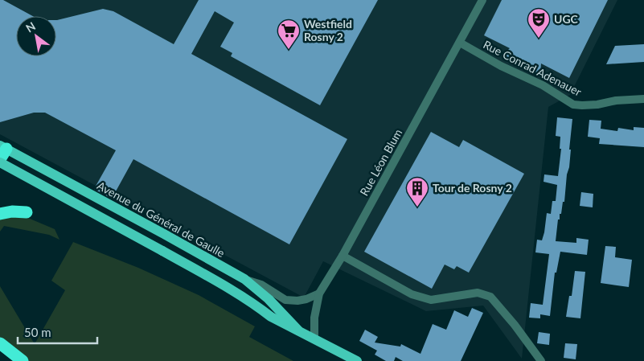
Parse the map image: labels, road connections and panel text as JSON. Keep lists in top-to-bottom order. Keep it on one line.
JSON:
{"streets":{"main road":["Avenue du Général de Gaulle"],"street":["Rue Conrad Adenauer","Rue Léon Blum"]},"crossings":[["Rue Conrad Adenauer","Rue Léon Blum"],["Rue Léon Blum","Avenue du Général de Gaulle"]],"places":{"theatre":["UGC"],"supermarket":["Westfield Rosny 2"],"building":["Tour de Rosny 2"]},"scale_bar":"50 m","north":"top left"}
